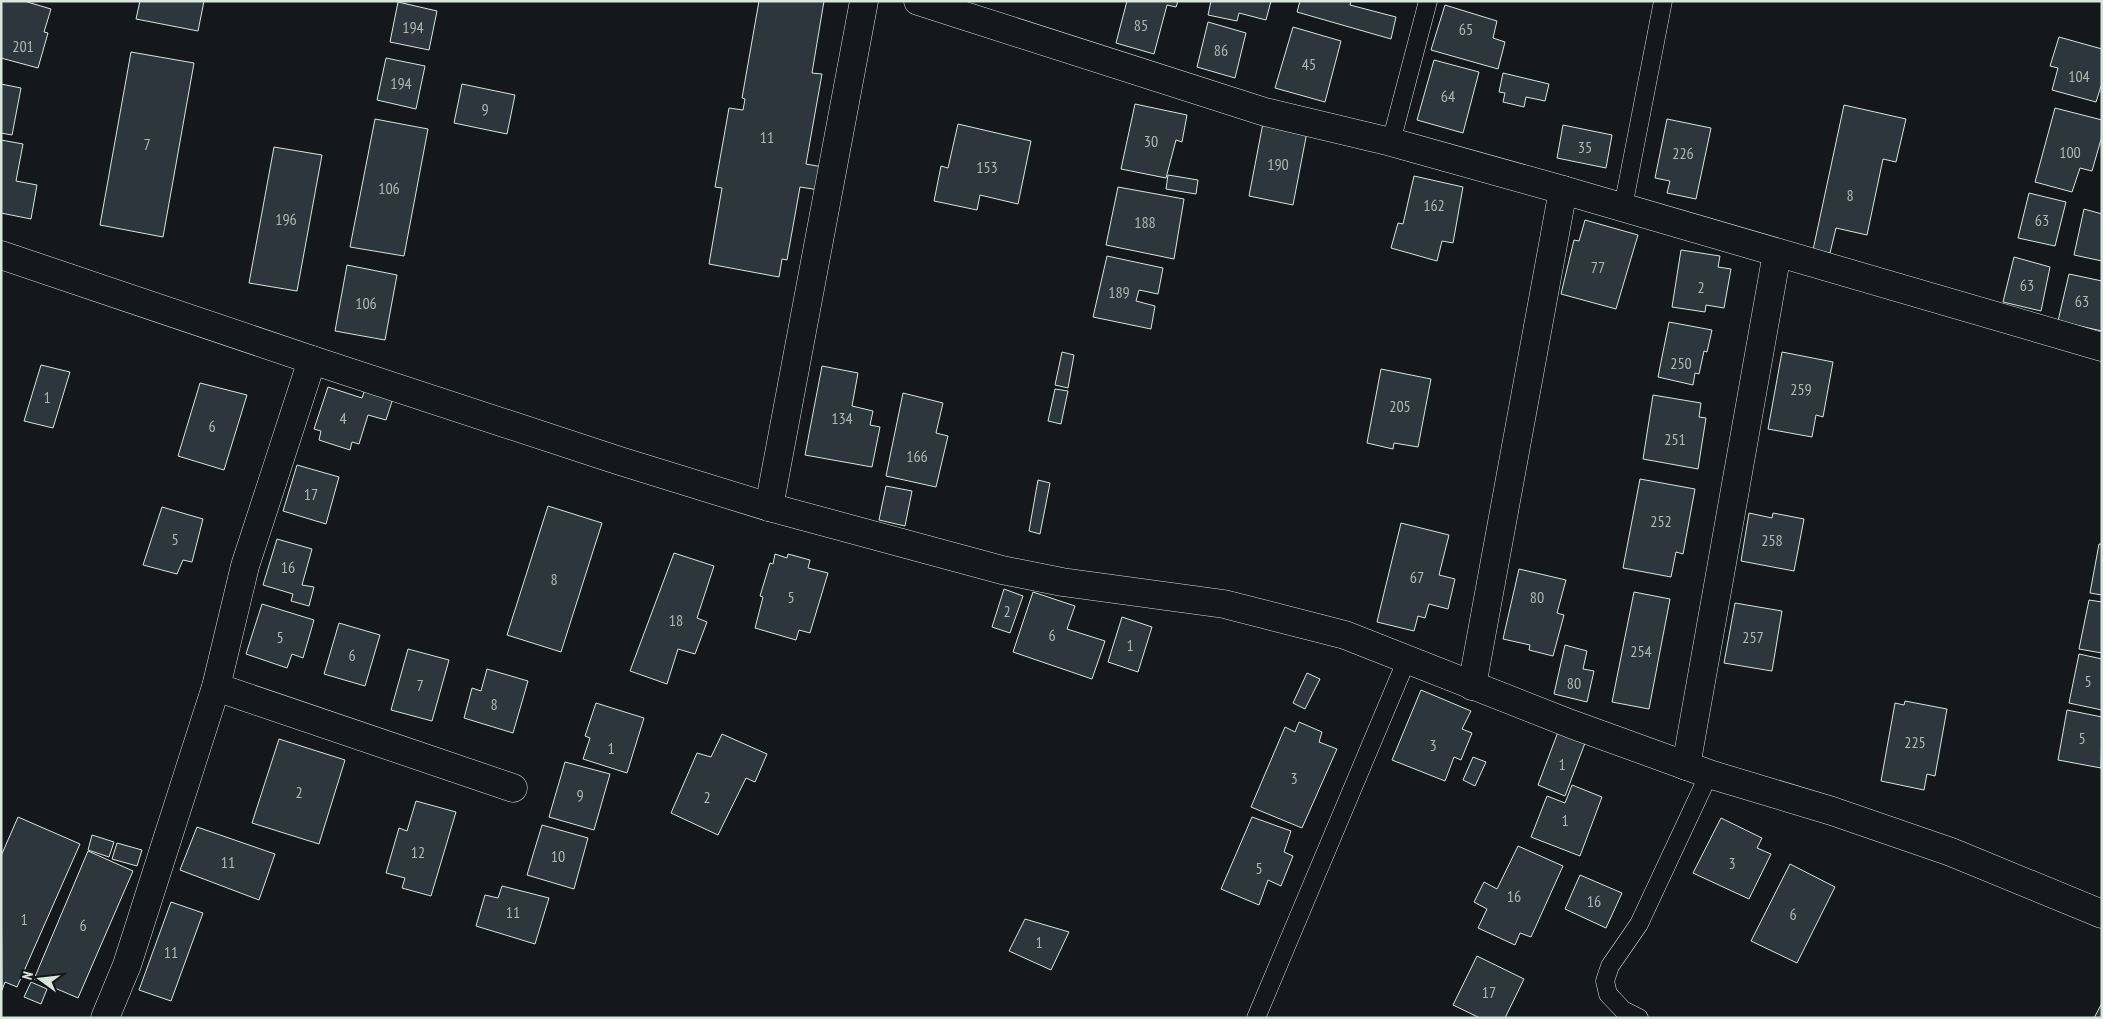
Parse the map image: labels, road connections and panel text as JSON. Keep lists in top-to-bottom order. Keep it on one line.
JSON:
{"house_numbers":["85","194","65","201","86","45","104","194","64","9","11","30","7","35","100","226","190","153","106","8","162","196","63","188","77","63","2","189","63","106","250","259","1","205","4","134","6","251","166","17","252","5","258","16","67","8","5","80","2","18","6","5","257","1","254","6","5","80","7","8","5","225","3","1","1","3","2","9","2","1","12","10","11","3","5","16","16","11","6","1","6","1","11","17"],"north":"left"}
